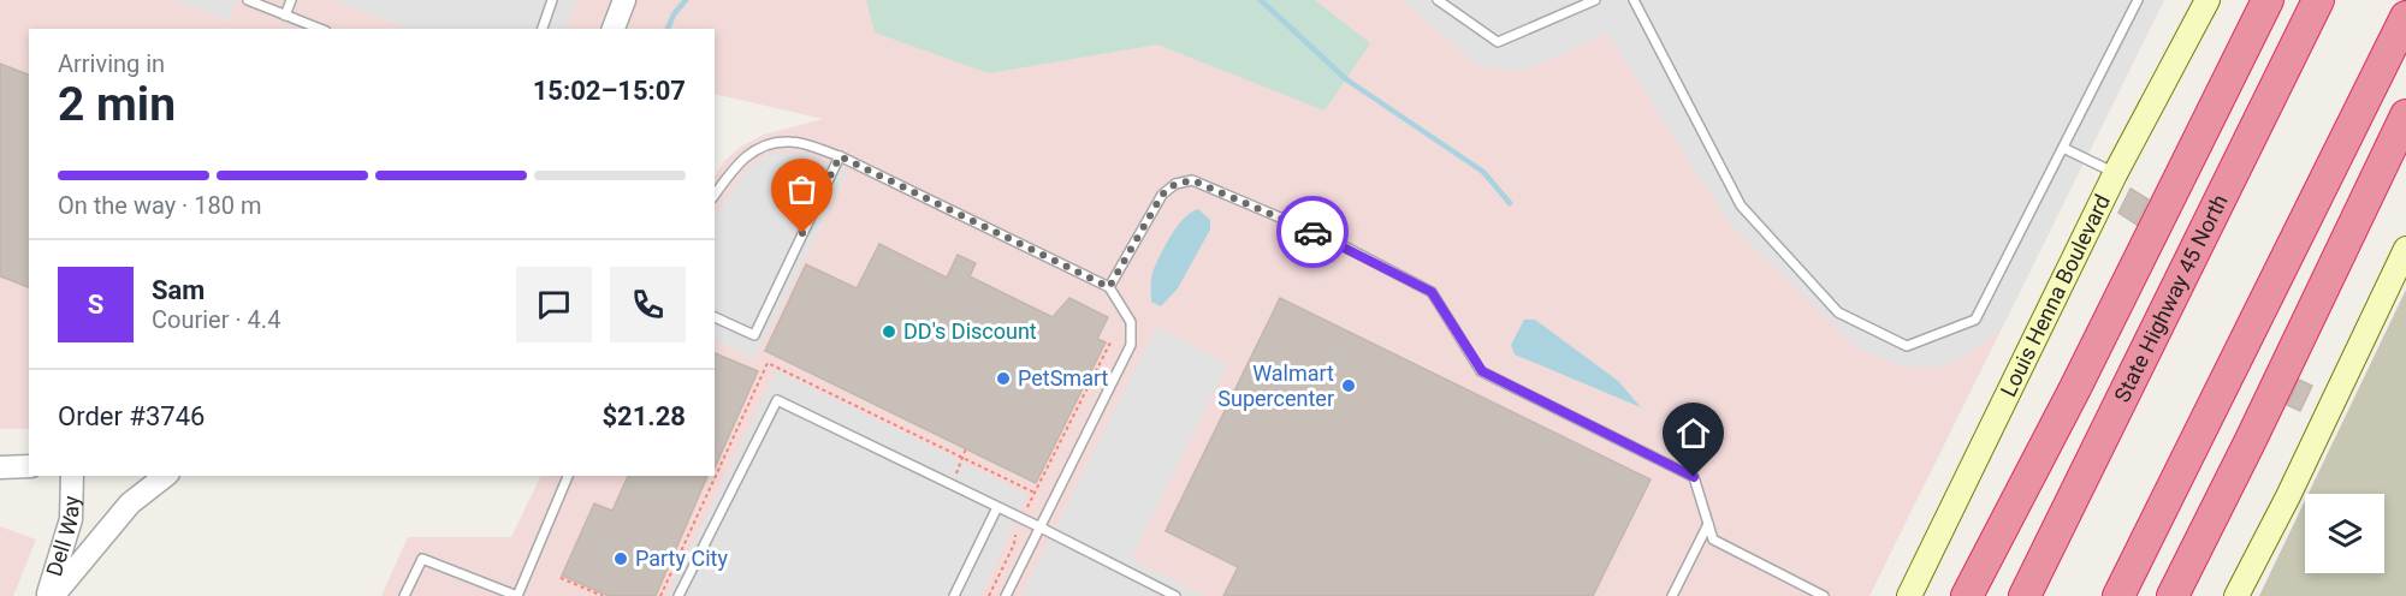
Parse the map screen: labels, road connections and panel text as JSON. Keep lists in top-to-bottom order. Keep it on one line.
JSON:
{"streets":{"highway":["State Highway 45 North"],"main road":["Louis Henna Boulevard"],"street":["Dell Way"]},"places":["DD's Discount","PetSmart","Walmart Supercenter","Party City"],"page":{"heading":["2 min","Arriving in","15:02–15:07"],"panel":["Sam","Courier · 4.4","Order #3746","$21.28"],"bar":"On the way · 180 m","round":"S"}}
